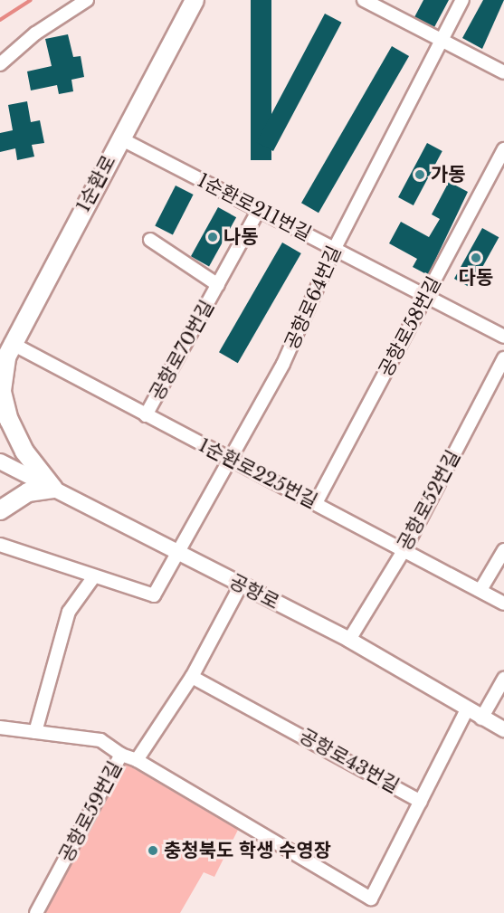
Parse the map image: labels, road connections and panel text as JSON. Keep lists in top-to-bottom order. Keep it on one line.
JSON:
{"streets":{"main road":["1순환로"],"street":["1순환로211번길","공항로64번길","공항로58번길","공항로70번길","1순환로225번길","공항로52번길","공항로","공항로43번길","공항로59번길"]},"crossings":[["1순환로","1순환로211번길"],["1순환로","1순환로225번길"],["1순환로211번길","공항로64번길"],["1순환로211번길","공항로58번길"],["1순환로211번길","공항로70번길"],["공항로64번길","1순환로225번길"],["공항로64번길","공항로"],["공항로58번길","1순환로225번길"],["공항로70번길","1순환로225번길"],["1순환로225번길","공항로52번길"],["공항로52번길","공항로"],["공항로","공항로43번길"],["공항로","공항로59번길"],["공항로43번길","공항로59번길"]],"places":["가동","나동","다동","충청북도 학생 수영장"]}
